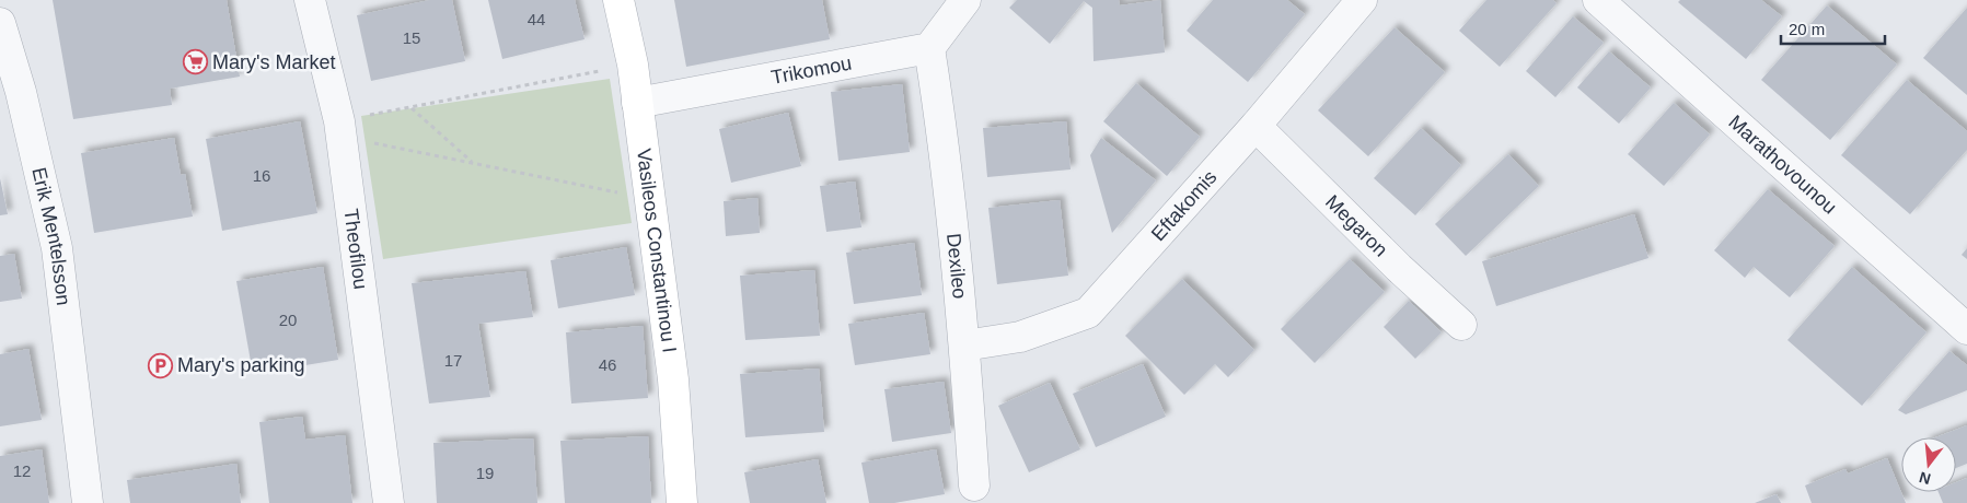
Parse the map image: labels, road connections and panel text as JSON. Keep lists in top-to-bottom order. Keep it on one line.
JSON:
{"streets":{"main road":["Vasileos Constantinou I"],"street":["Trikomou","Marathovounou","Eftakomis","Megaron","Erik Mentelsson","Theofilou","Dexileo"]},"crossings":[["Trikomou","Vasileos Constantinou I"],["Trikomou","Dexileo"],["Eftakomis","Megaron"],["Eftakomis","Dexileo"]],"places":{"supermarket":["Mary's Market"],"parking":["Mary's parking"]},"house_numbers":["44","15","16","20","17","46","12","19"],"scale_bar":"20 m","north":"bottom"}
